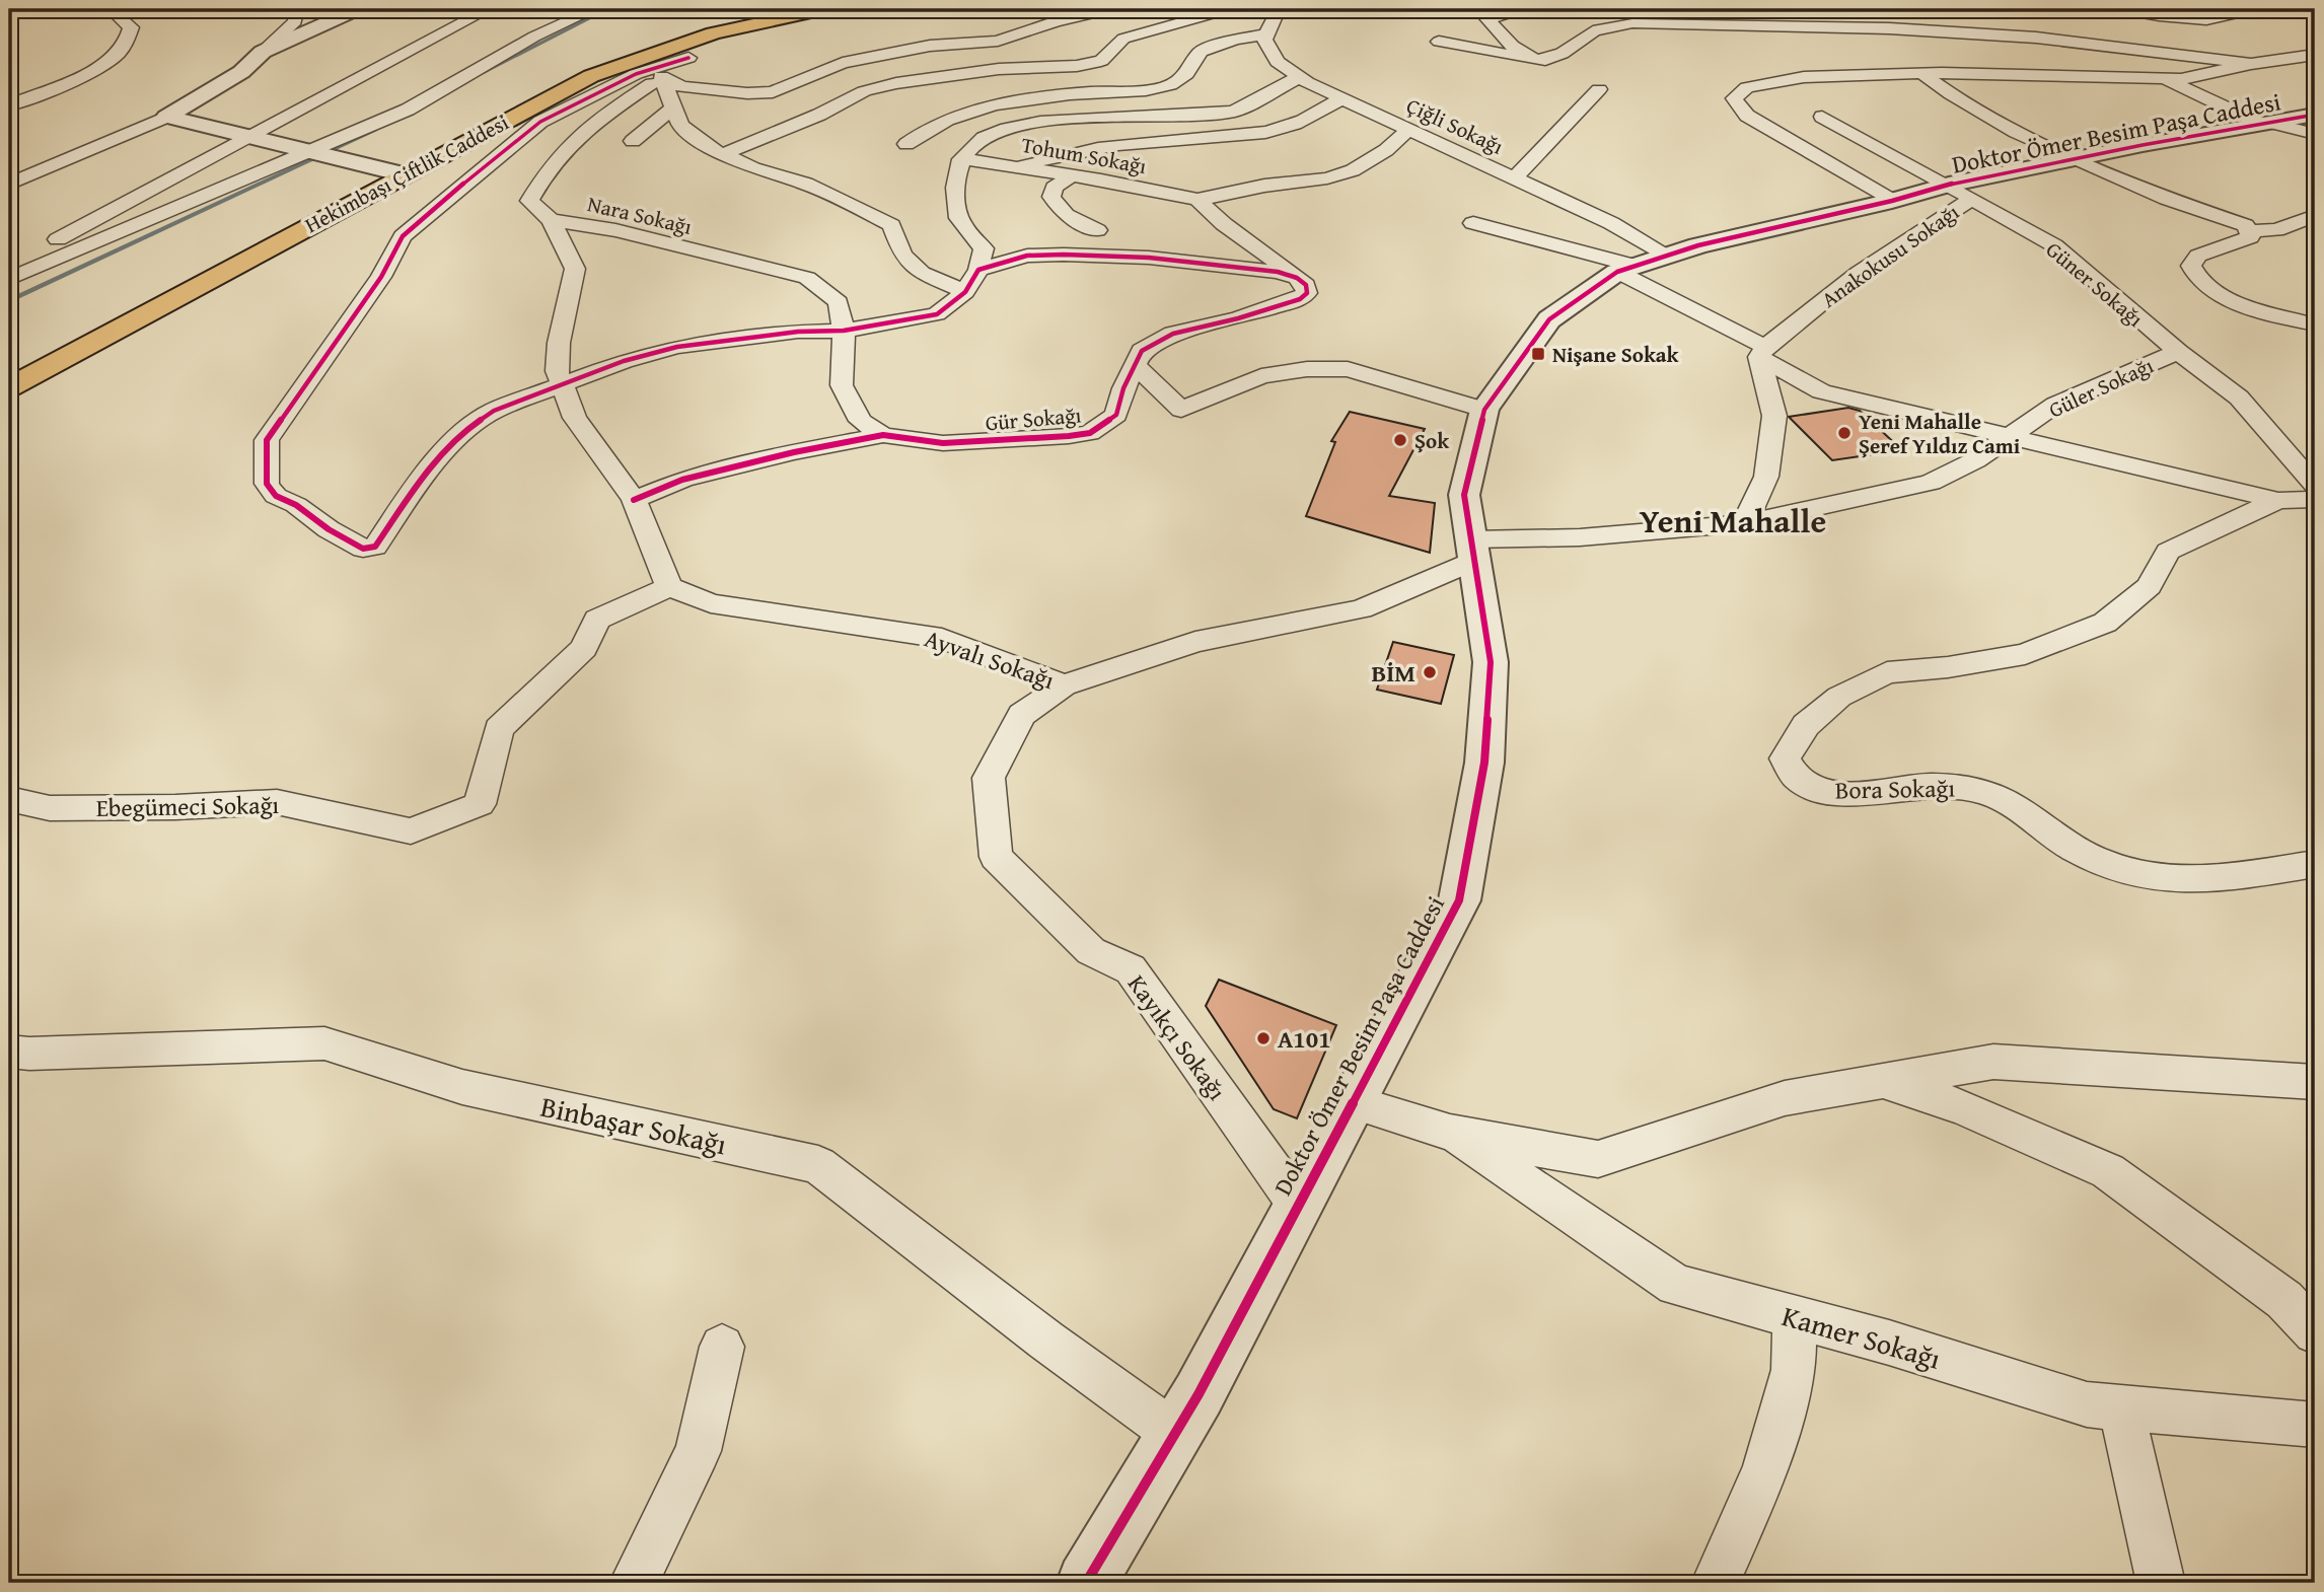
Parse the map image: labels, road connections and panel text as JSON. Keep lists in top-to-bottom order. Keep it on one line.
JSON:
{"streets":{"main road":["Hekimbaşı Çiftlik Caddesi"],"street":["Çiğli Sokağı","Doktor Ömer Besim Paşa Caddesi","Tohum Sokağı","Nara Sokağı","Anakokusu Sokağı","Güner Sokağı","Güler Sokağı","Gür Sokağı","Ayvalı Sokağı","Bora Sokağı","Ebegümeci Sokağı","Kayıkçı Sokağı","Binbaşar Sokağı","Kamer Sokağı"]},"crossings":[["Çiğli Sokağı","Doktor Ömer Besim Paşa Caddesi"],["Doktor Ömer Besim Paşa Caddesi","Anakokusu Sokağı"],["Doktor Ömer Besim Paşa Caddesi","Güner Sokağı"],["Doktor Ömer Besim Paşa Caddesi","Güler Sokağı"],["Doktor Ömer Besim Paşa Caddesi","Ayvalı Sokağı"],["Doktor Ömer Besim Paşa Caddesi","Kayıkçı Sokağı"],["Doktor Ömer Besim Paşa Caddesi","Binbaşar Sokağı"],["Hekimbaşı Çiftlik Caddesi","Nara Sokağı"],["Nara Sokağı","Gür Sokağı"],["Anakokusu Sokağı","Güner Sokağı"],["Güner Sokağı","Güler Sokağı"],["Güler Sokağı","Ayvalı Sokağı"],["Ayvalı Sokağı","Ebegümeci Sokağı"],["Ayvalı Sokağı","Kayıkçı Sokağı"]],"districts":["Yeni Mahalle"],"places":{"transit":["Nişane Sokak"],"other":["Yeni Mahalle Şeref Yıldız Cami","Şok","BİM","A101"]}}
